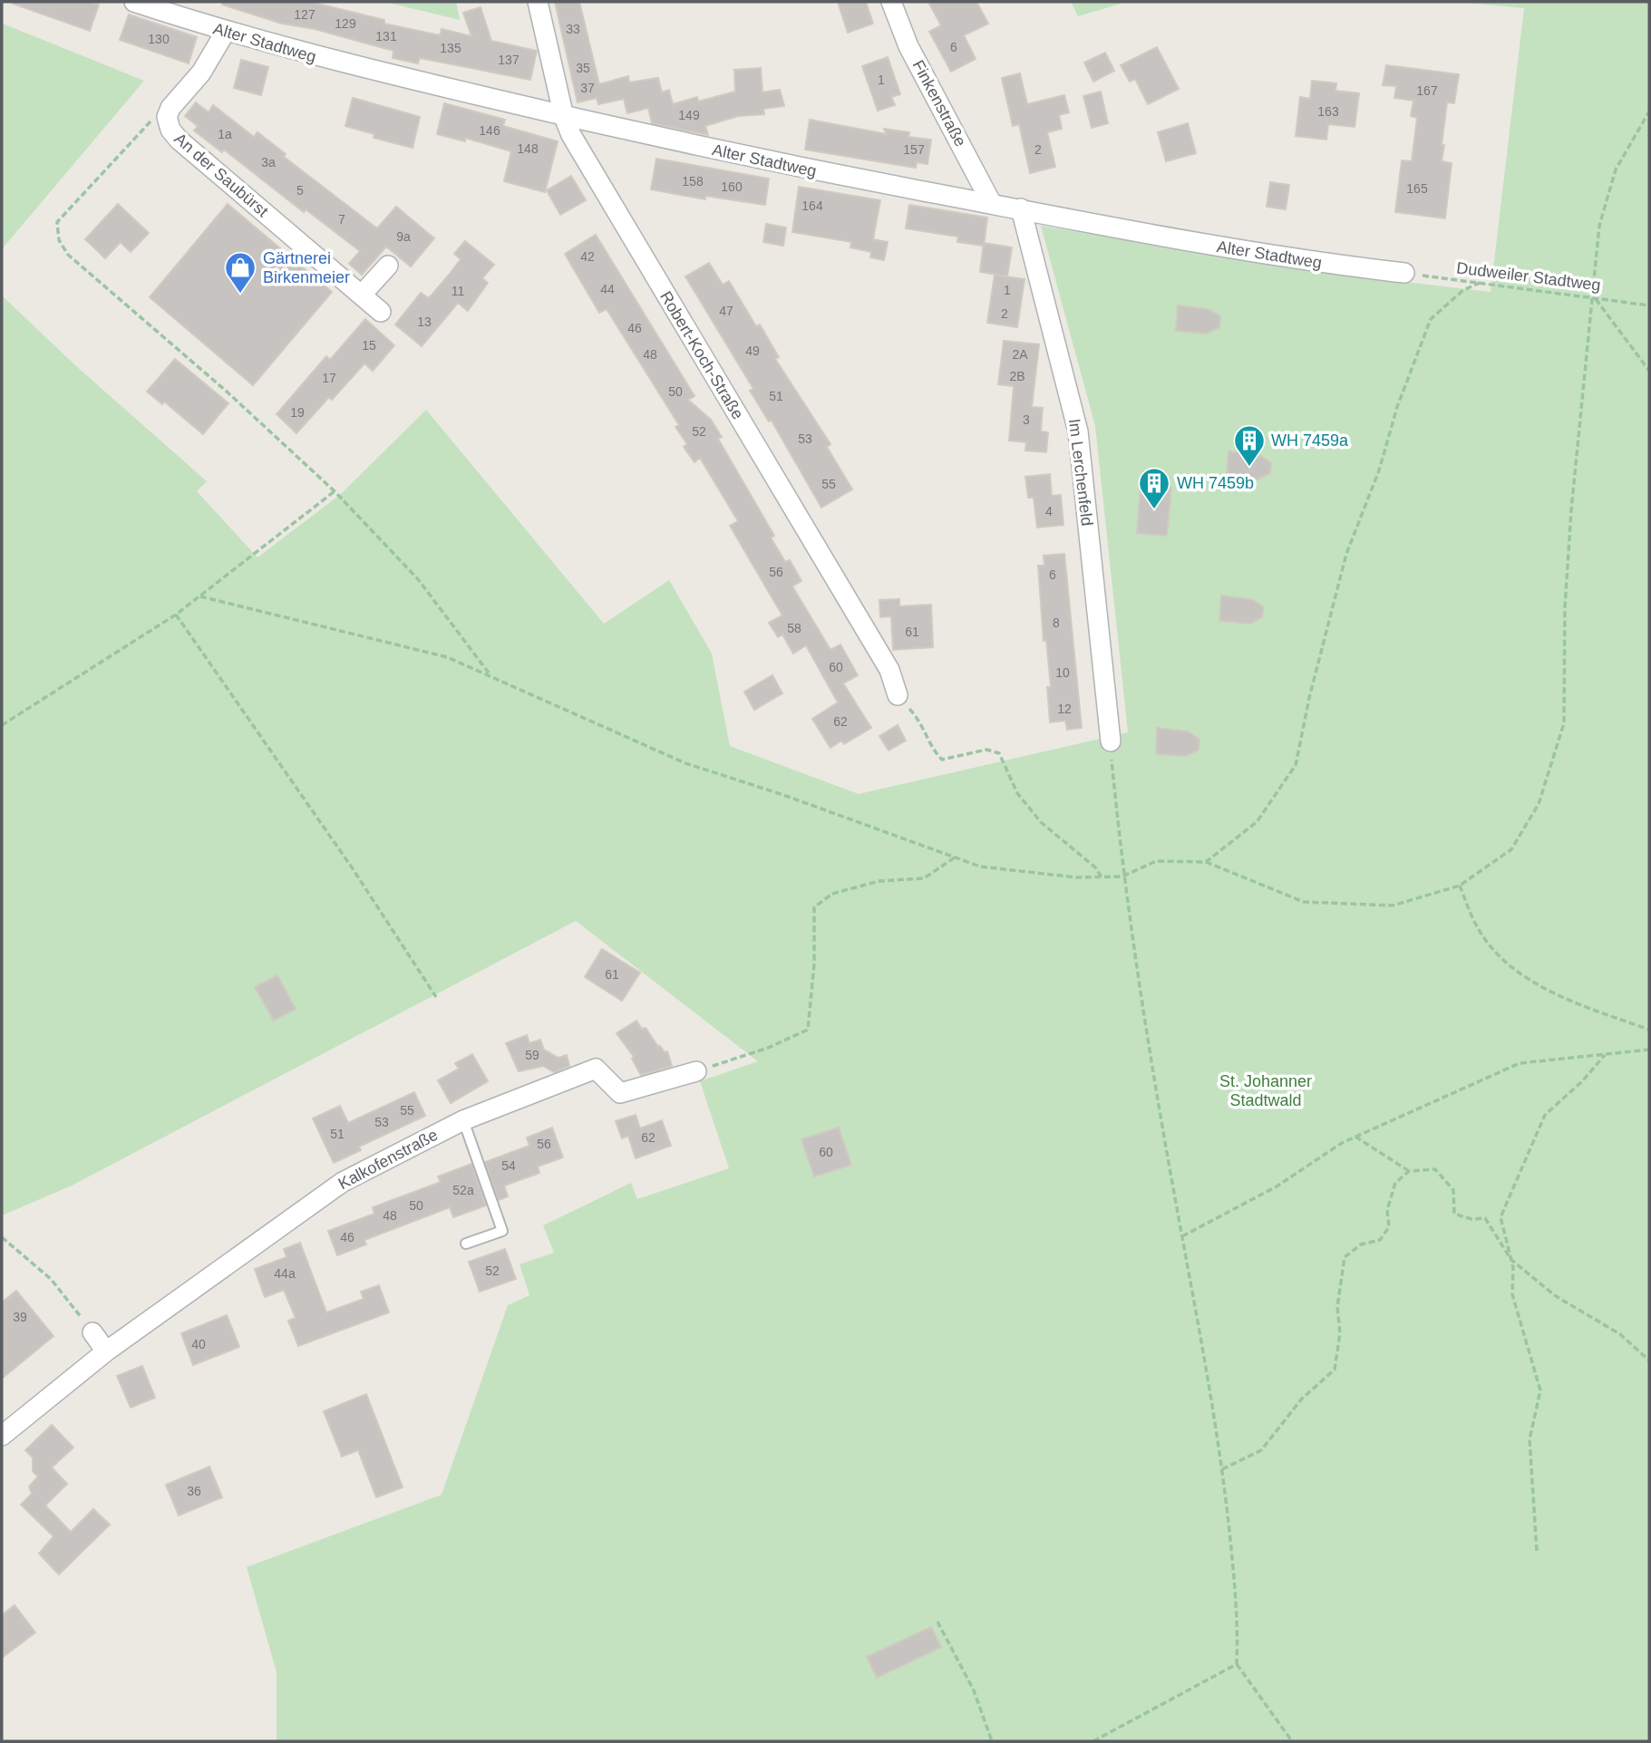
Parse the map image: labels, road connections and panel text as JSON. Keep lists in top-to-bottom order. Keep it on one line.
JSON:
{"streets":{"street":["Alter Stadtweg","Finkenstraße","An der Saubürst","Robert-Koch-Straße","Im Lerchenfeld","Kalkofenstraße"],"path":["Dudweiler Stadtweg"]},"crossings":[["Alter Stadtweg","Finkenstraße"],["Alter Stadtweg","Dudweiler Stadtweg"],["Alter Stadtweg","Robert-Koch-Straße"],["Alter Stadtweg","Im Lerchenfeld"]],"parks":["St. Johanner Stadtwald"],"places":{"shop":["Gärtnerei Birkenmeier"],"building":["WH 7459a","WH 7459b"]},"house_numbers":["127","129","33","131","130","6","135","137","35","1","37","167","163","149","146","1a","148","157","2","3a","158","160","165","5","164","7","9a","42","44","1","11","47","2","13","46","15","49","48","2A","2B","17","50","51","19","3","52","53","55","4","56","6","8","58","61","60","10","12","62","61","59","55","53","51","62","56","60","54","52a","50","48","46","52","44a","39","40","36"]}
